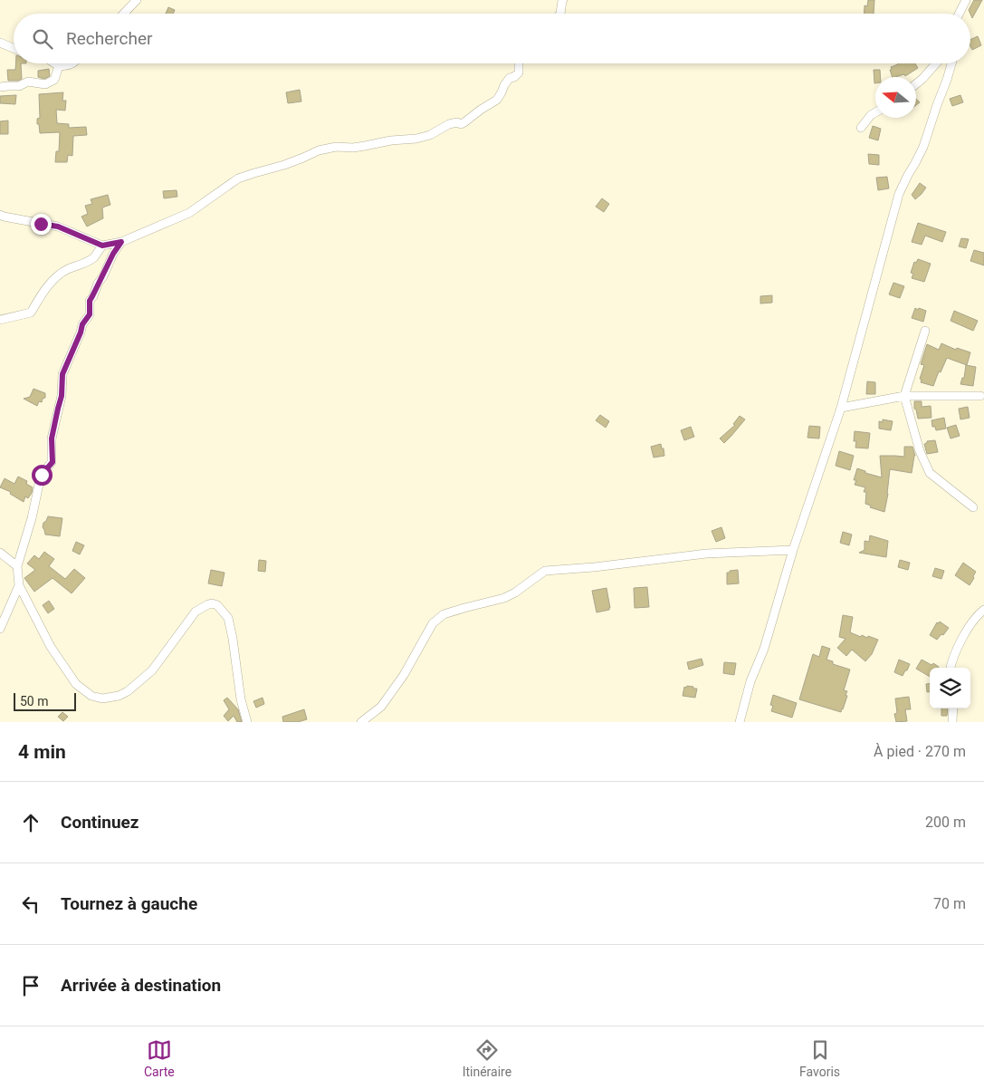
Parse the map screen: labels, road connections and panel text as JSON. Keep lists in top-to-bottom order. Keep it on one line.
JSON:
{"scale_bar":"50 m","north":"left","page":{"search":"Rechercher","scale":"50 m","heading":["4 min","À pied · 270 m"],"list":[["Continuez","200 m"],["Tournez à gauche","70 m"],"Arrivée à destination"],"nav":["Carte","Itinéraire","Favoris"]}}
